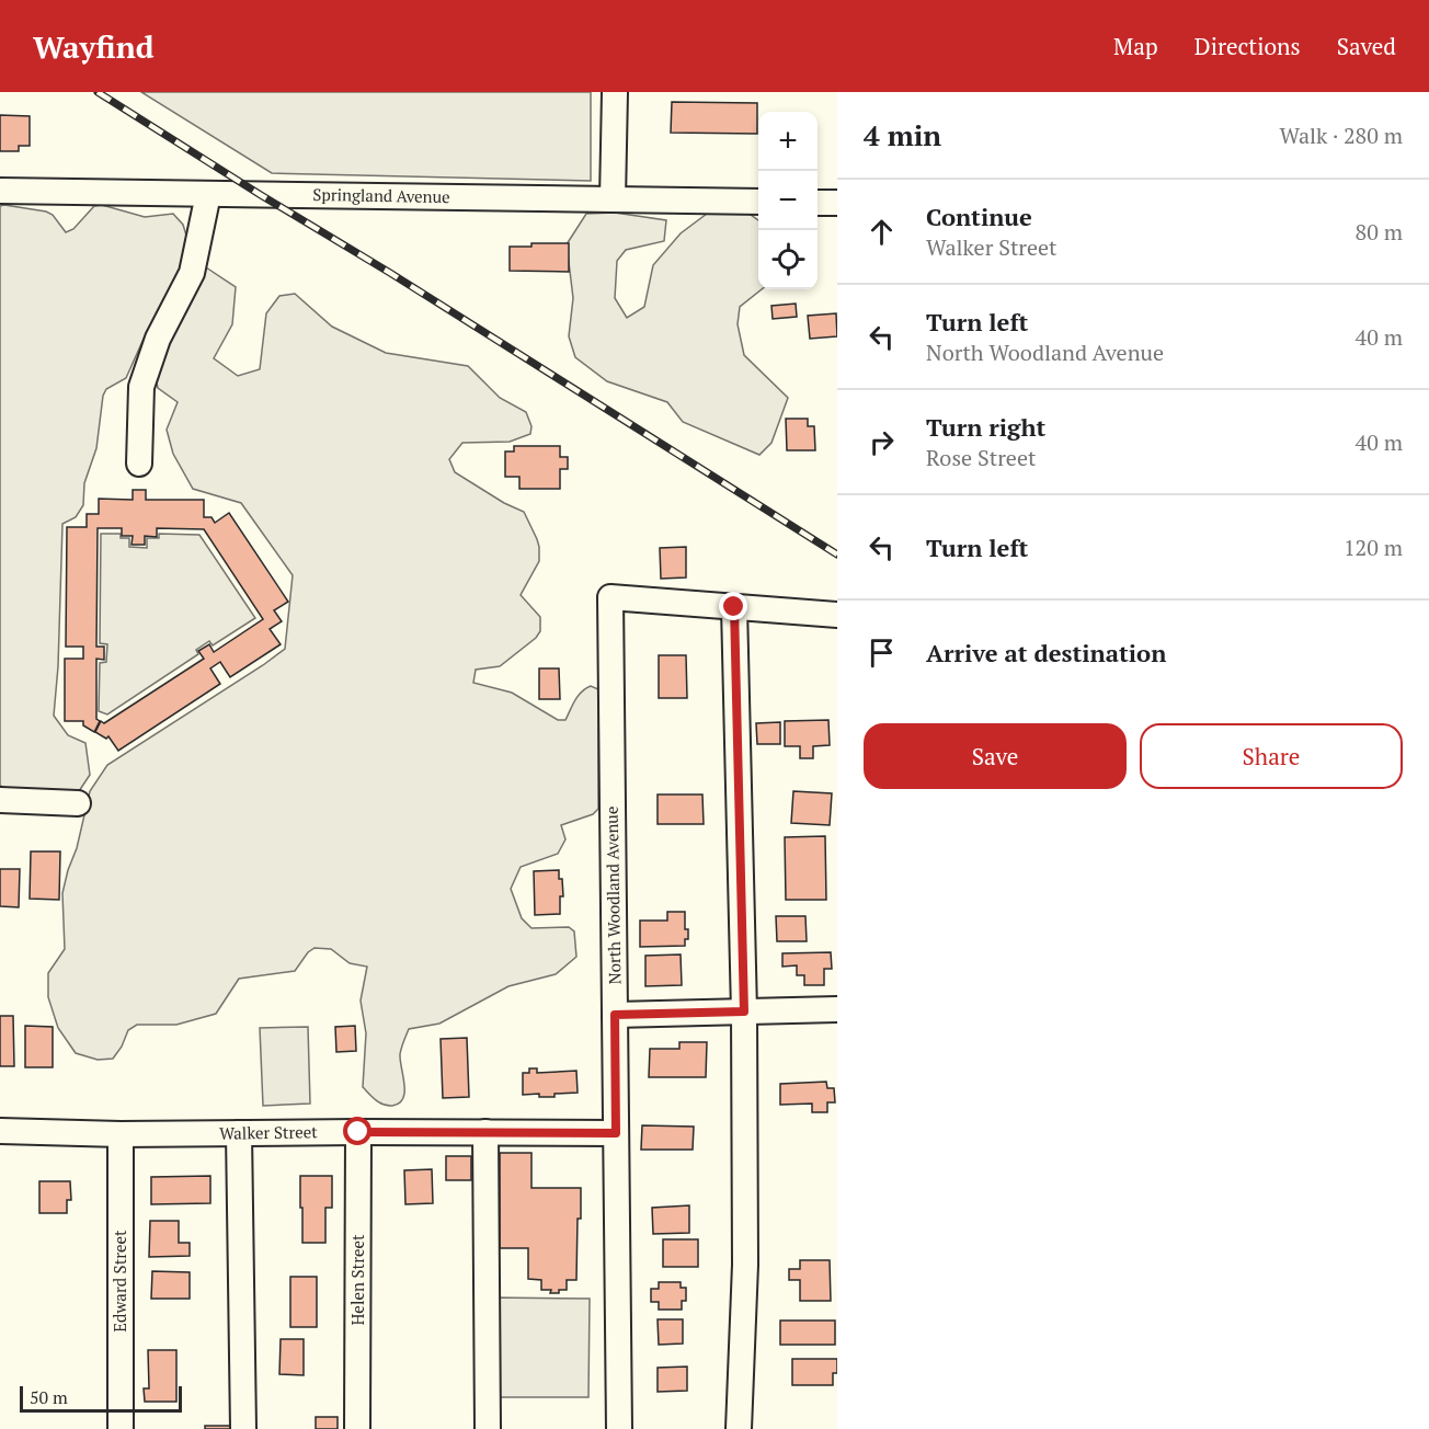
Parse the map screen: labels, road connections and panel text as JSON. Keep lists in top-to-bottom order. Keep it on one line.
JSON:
{"streets":{"street":["Springland Avenue","North Woodland Avenue","Walker Street","Helen Street","Edward Street"]},"crossings":[["North Woodland Avenue","Walker Street"],["Walker Street","Helen Street"],["Walker Street","Edward Street"]],"scale_bar":"50 m","page":{"header":"Wayfind","nav":["Map","Directions","Saved"],"heading":["4 min","Walk · 280 m"],"map_buttons":["+","−"],"list":[["Continue","Walker Street","80 m"],["Turn left","North Woodland Avenue","40 m"],["Turn right","Rose Street","40 m"],["Turn left","120 m"],"Arrive at destination"],"buttons":["Save","Share"],"scale":"50 m"}}
